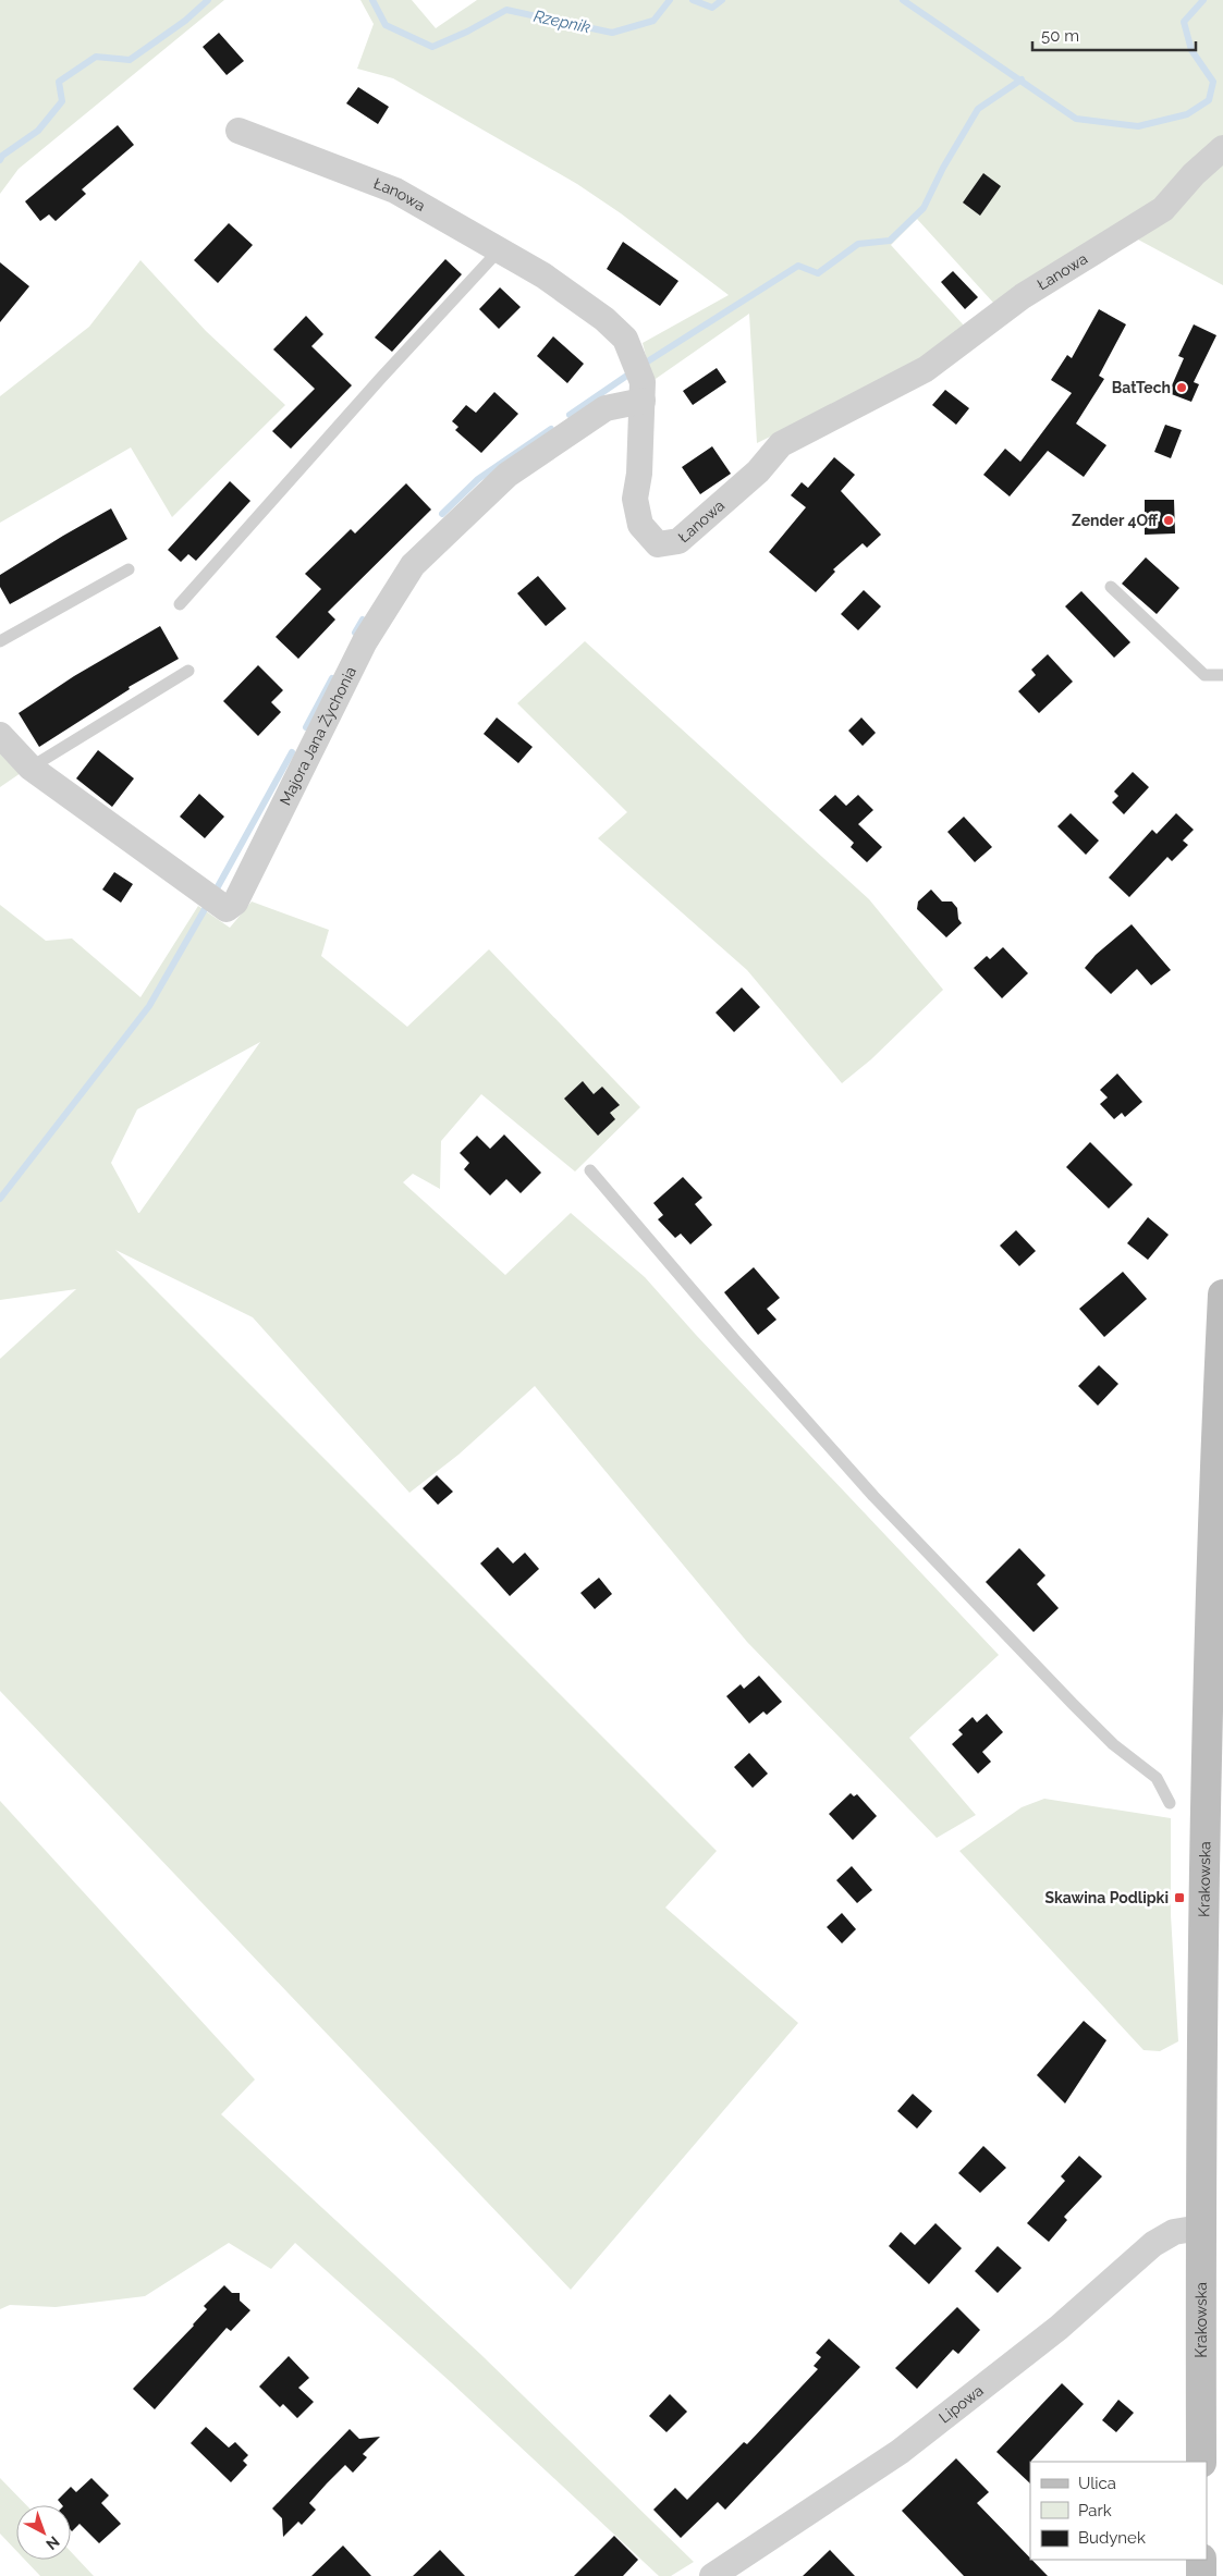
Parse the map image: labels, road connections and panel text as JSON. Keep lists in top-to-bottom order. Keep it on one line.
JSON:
{"streets":{"main road":["Krakowska"],"street":["Łanowa","Majora Jana Żychonia","Lipowa"]},"crossings":[["Łanowa","Majora Jana Żychonia"],["Krakowska","Lipowa"]],"water":["Rzepnik"],"places":{"other":["BatTech","Zender 4Off"],"transit":["Skawina Podlipki"]},"legend":["Ulica","Park","Budynek"],"scale_bar":"50 m","north":"bottom right"}
